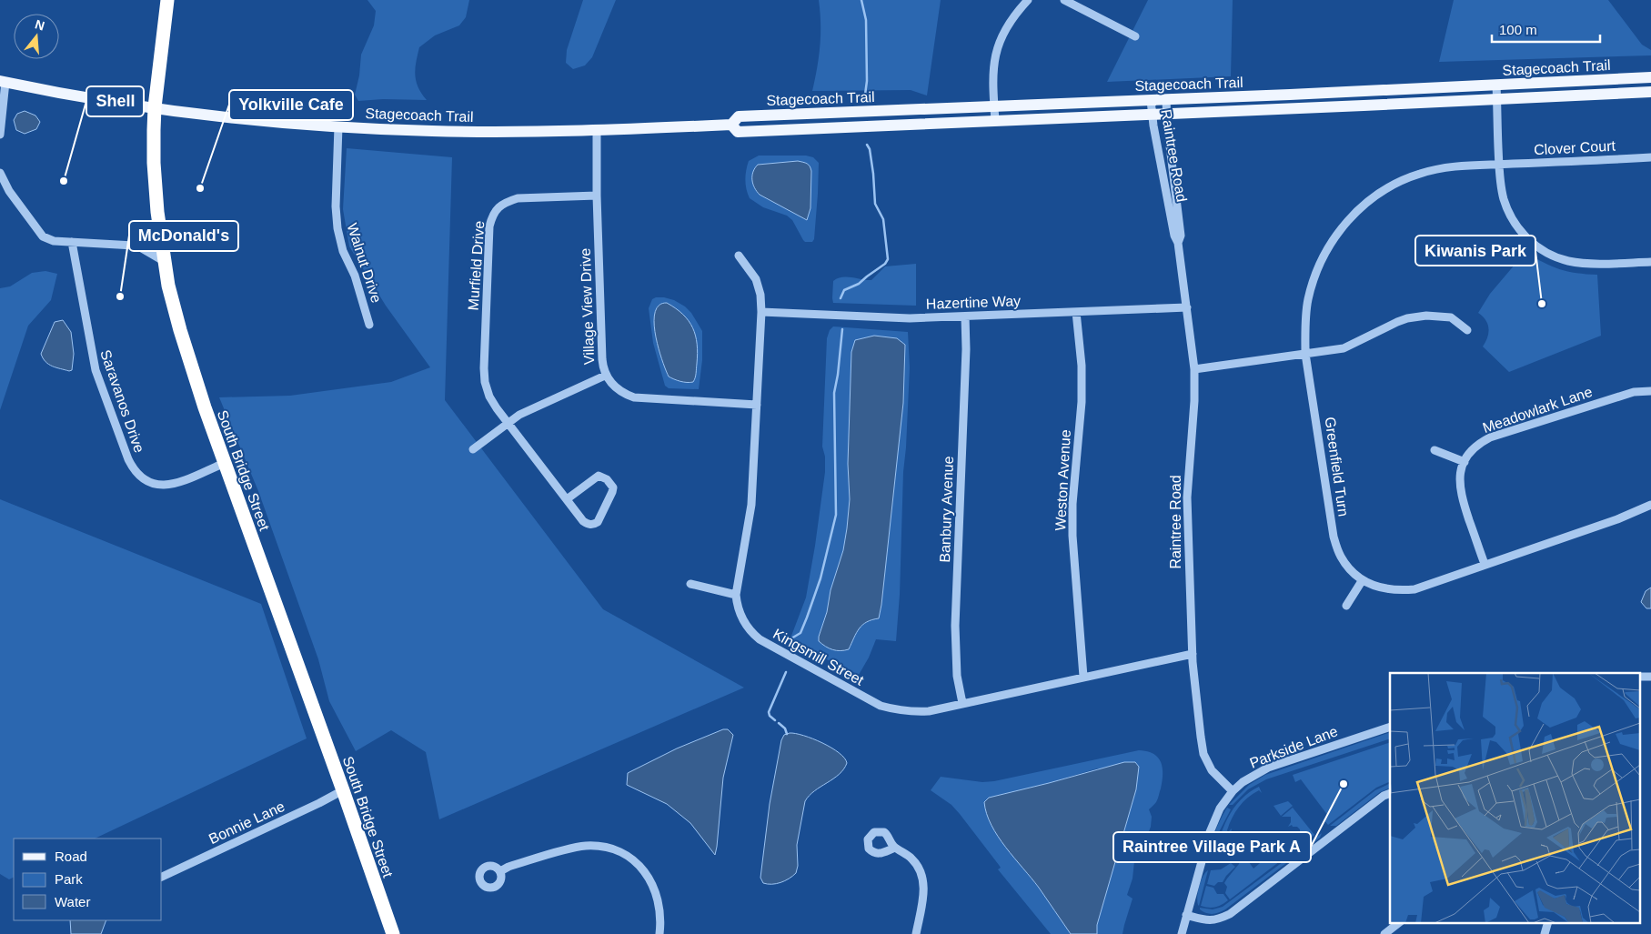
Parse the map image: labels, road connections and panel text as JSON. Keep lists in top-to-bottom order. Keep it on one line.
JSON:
{"streets":{"highway":["South Bridge Street"],"main road":["Stagecoach Trail"],"street":["Clover Court","Raintree Road","Walnut Drive","Murfield Drive","Hazertine Way","Village View Drive","Saravanos Drive","Meadowlark Lane","Greenfield Turn","Weston Avenue","Banbury Avenue","Kingsmill Street","Parkside Lane","Bonnie Lane"]},"crossings":[["Stagecoach Trail","Raintree Road"],["Stagecoach Trail","Walnut Drive"],["Stagecoach Trail","Village View Drive"],["Stagecoach Trail","South Bridge Street"],["Clover Court","Greenfield Turn"],["Raintree Road","Hazertine Way"],["Raintree Road","Kingsmill Street"],["Raintree Road","Parkside Lane"],["Murfield Drive","Village View Drive"],["Hazertine Way","Weston Avenue"],["Hazertine Way","Banbury Avenue"],["Hazertine Way","Kingsmill Street"],["Village View Drive","Kingsmill Street"],["Saravanos Drive","South Bridge Street"],["Meadowlark Lane","Greenfield Turn"],["South Bridge Street","Bonnie Lane"],["Weston Avenue","Kingsmill Street"],["Banbury Avenue","Kingsmill Street"]],"places":["Shell","Yolkville Cafe","McDonald's","Kiwanis Park","Raintree Village Park A"],"legend":["Road","Park","Water"],"scale_bar":"100 m","north":"top"}
